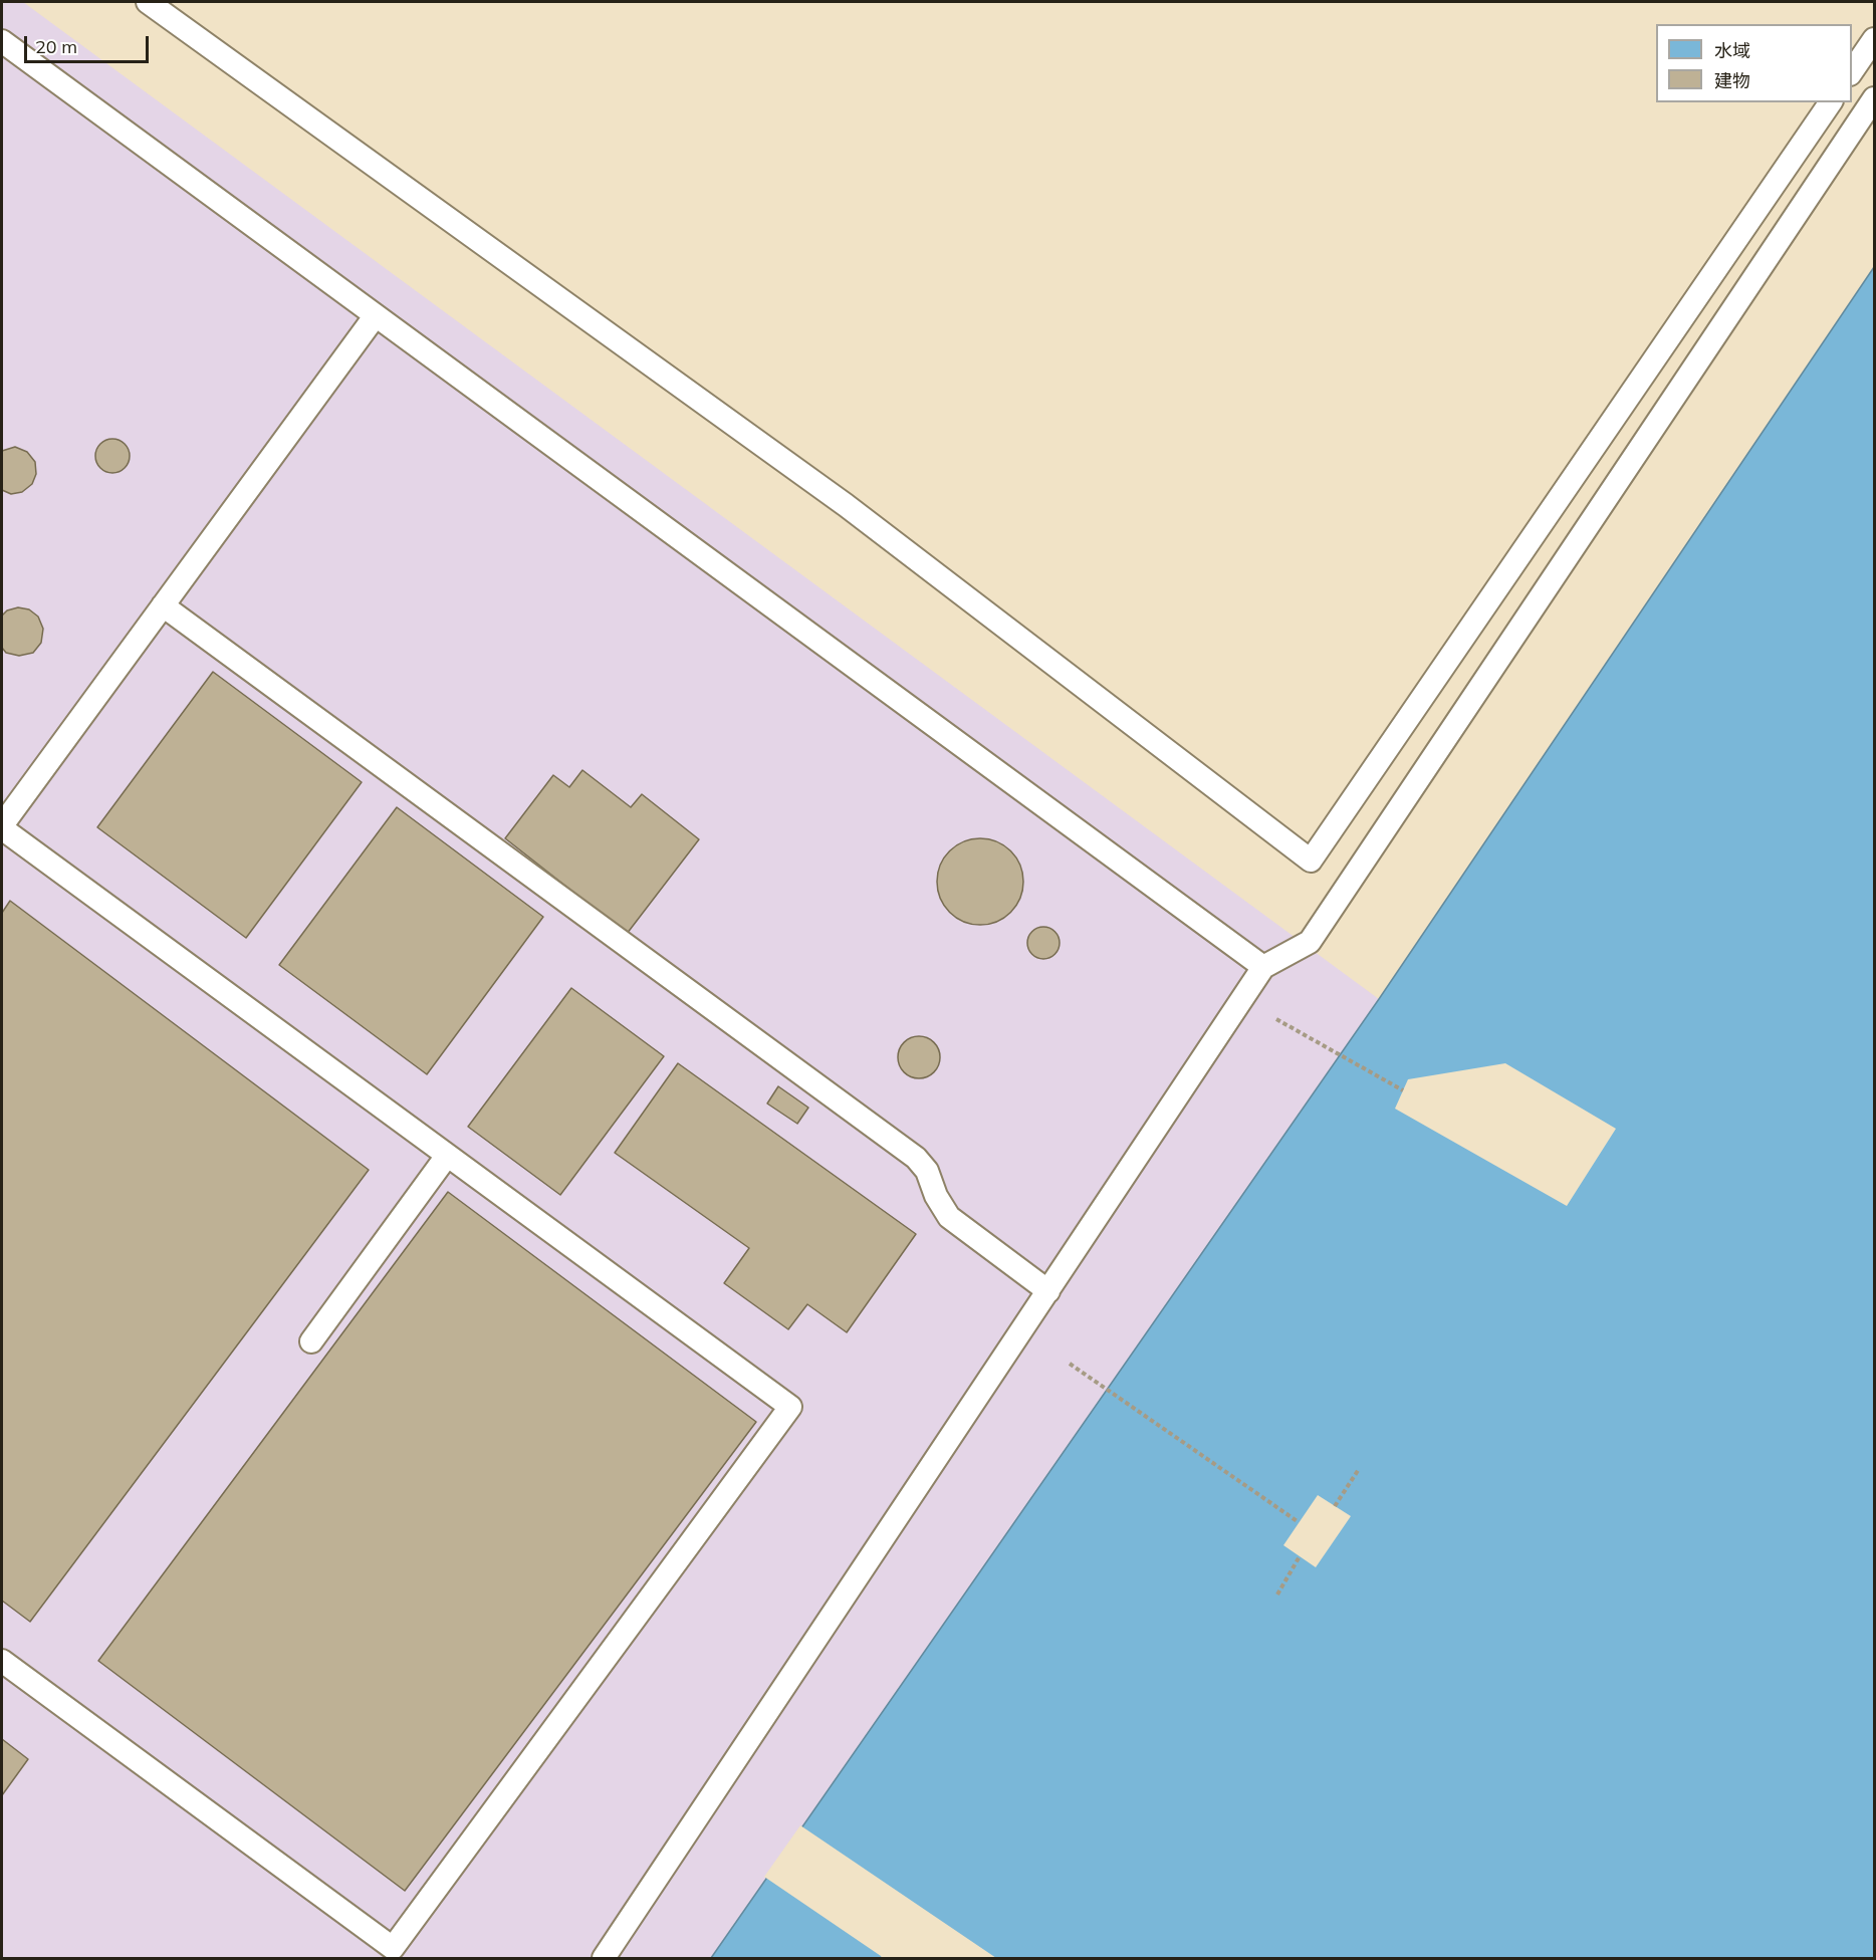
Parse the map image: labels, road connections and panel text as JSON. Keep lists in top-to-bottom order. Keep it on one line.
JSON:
{"legend":["水域","建物"],"scale_bar":"20 m"}
